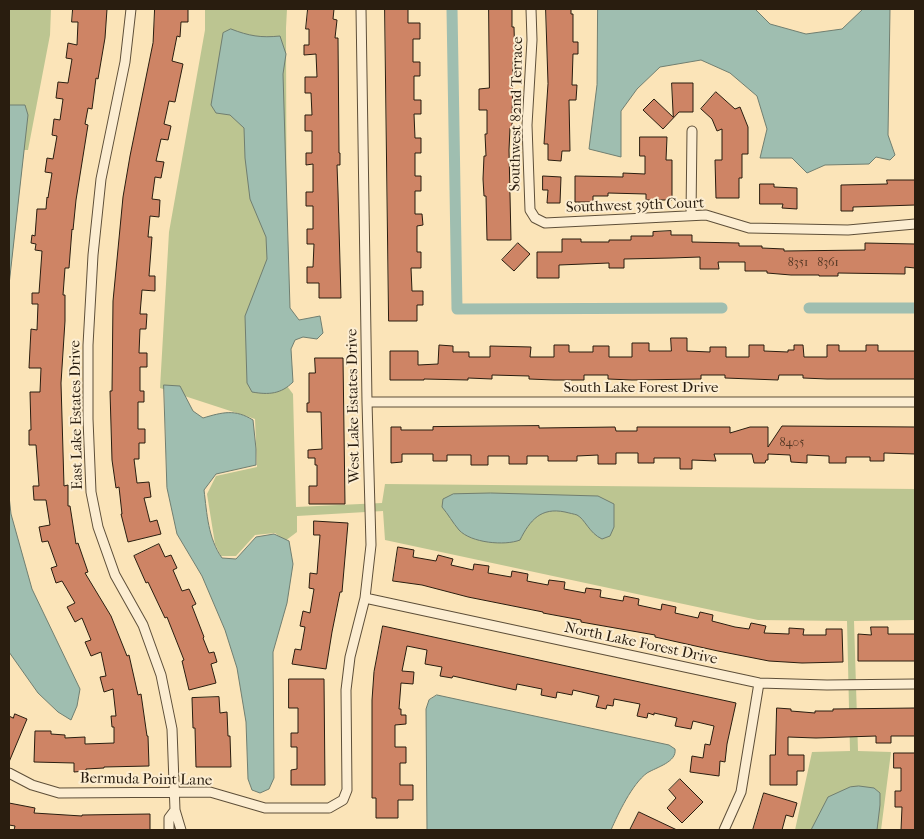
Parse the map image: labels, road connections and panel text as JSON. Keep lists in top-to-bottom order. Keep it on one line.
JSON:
{"streets":{"street":["Southwest 82nd Terrace","Southwest 39th Court","South Lake Forest Drive","West Lake Estates Drive","East Lake Estates Drive","North Lake Forest Drive","Bermuda Point Lane"]},"crossings":[["Southwest 82nd Terrace","Southwest 39th Court"],["South Lake Forest Drive","West Lake Estates Drive"],["West Lake Estates Drive","North Lake Forest Drive"],["West Lake Estates Drive","Bermuda Point Lane"],["East Lake Estates Drive","Bermuda Point Lane"]],"house_numbers":["8351","8361","8405"]}
